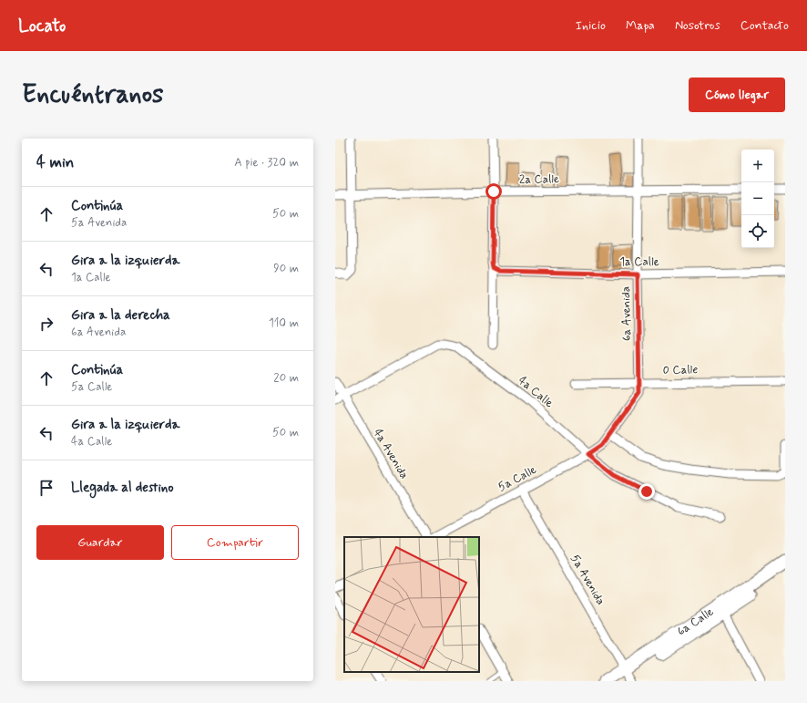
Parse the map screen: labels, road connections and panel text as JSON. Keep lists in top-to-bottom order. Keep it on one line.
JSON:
{"streets":{"main road":["6a Calle"],"street":["2a Calle","1a Calle","6a Avenida","0 Calle","4a Calle","4a Avenida","5a Calle","5a Avenida"]},"crossings":[["2a Calle","6a Avenida"],["1a Calle","6a Avenida"],["6a Avenida","0 Calle"],["6a Avenida","5a Calle"],["4a Calle","4a Avenida"],["4a Calle","5a Calle"],["5a Calle","5a Avenida"],["5a Avenida","6a Calle"]],"page":{"header":"Locato","nav":["Inicio","Mapa","Nosotros","Contacto"],"buttons":["Cómo llegar",["Guardar","Compartir"]],"title":"Encuéntranos","heading":["4 min","A pie · 320 m"],"map_buttons":["+","−"],"list":[["Continúa","5a Avenida","50 m"],["Gira a la izquierda","1a Calle","90 m"],["Gira a la derecha","6a Avenida","110 m"],["Continúa","5a Calle","20 m"],["Gira a la izquierda","4a Calle","50 m"],"Llegada al destino"]}}
